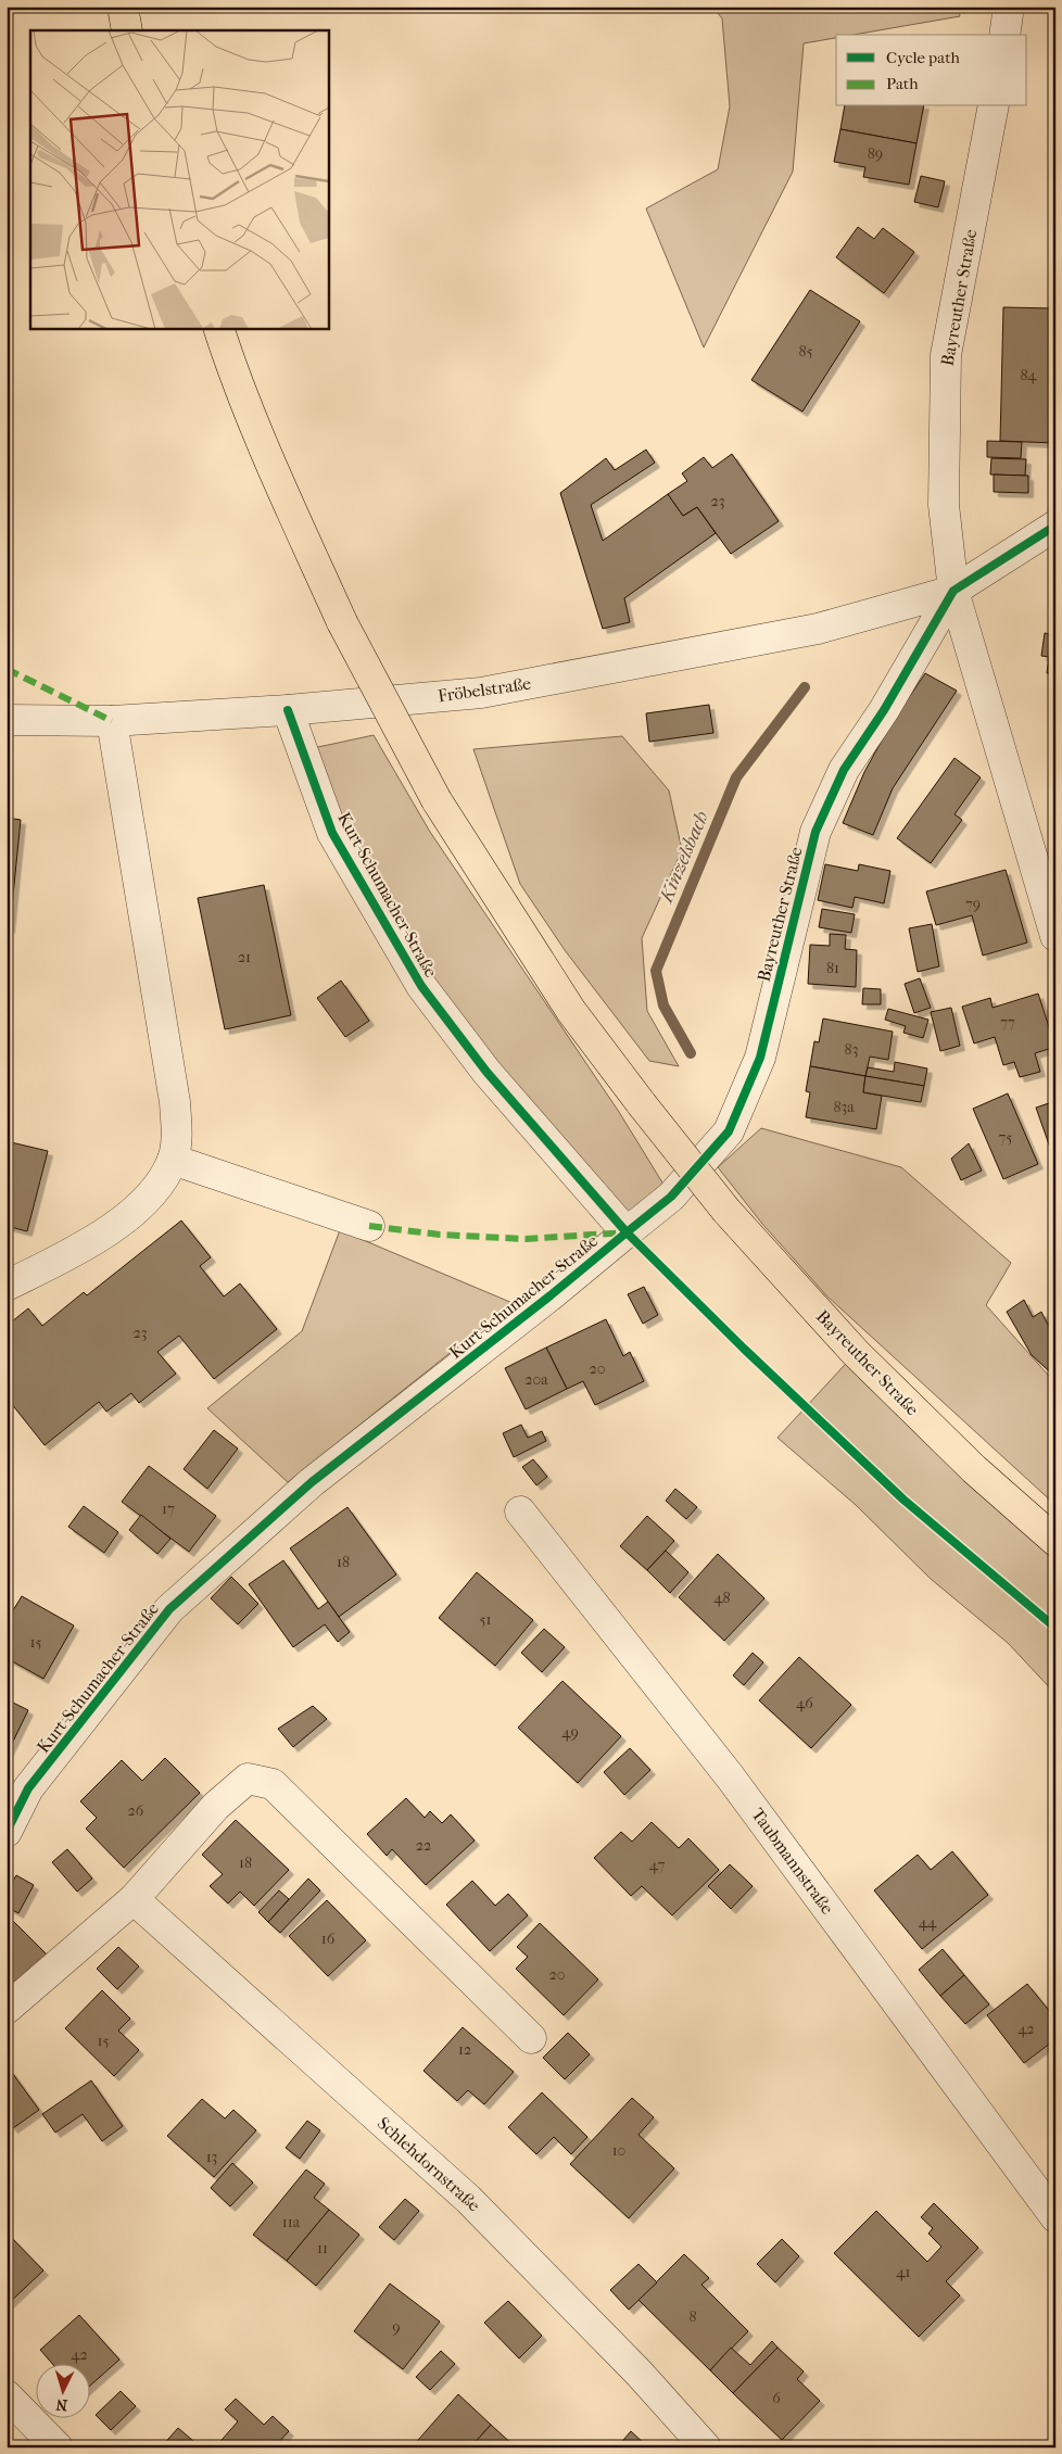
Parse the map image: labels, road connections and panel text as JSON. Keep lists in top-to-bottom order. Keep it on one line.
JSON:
{"streets":{"main road":["Bayreuther Straße"],"street":["Fröbelstraße","Kurt-Schumacher-Straße","Taubmannstraße","Schlehdornstraße"]},"crossings":[["Bayreuther Straße","Fröbelstraße"],["Bayreuther Straße","Kurt-Schumacher-Straße"],["Fröbelstraße","Kurt-Schumacher-Straße"]],"water":["Kinzelsbach"],"house_numbers":["89","85","84","23","79","21","81","77","83","83a","75","23","20","20a","17","18","48","51","15","46","49","26","22","18","47","44","16","20","42","15","12","10","13","11a","11","41","8","9","42","6"],"legend":["Cycle path","Path"],"north":"bottom"}
